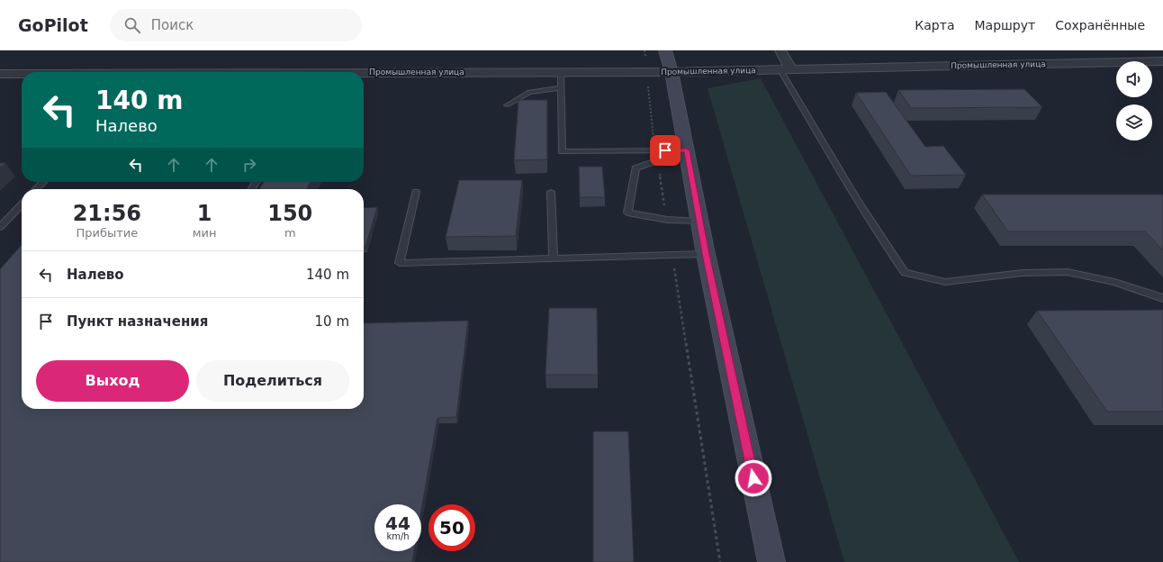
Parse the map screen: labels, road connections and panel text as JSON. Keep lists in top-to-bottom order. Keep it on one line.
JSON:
{"streets":{"street":["Промышленная улица"]},"page":{"header":"GoPilot","search":"Поиск","nav":["Карта","Маршрут","Сохранённые"],"turn":["140 m","Налево"],"eta":["21:56","Прибытие","1","мин","150","m"],"list":[{"name":"Налево","value":"140 m"},{"name":"Пункт назначения","value":"10 m"}],"buttons":["Выход","Поделиться"],"speed":"44 km/h","limit":"50"}}
